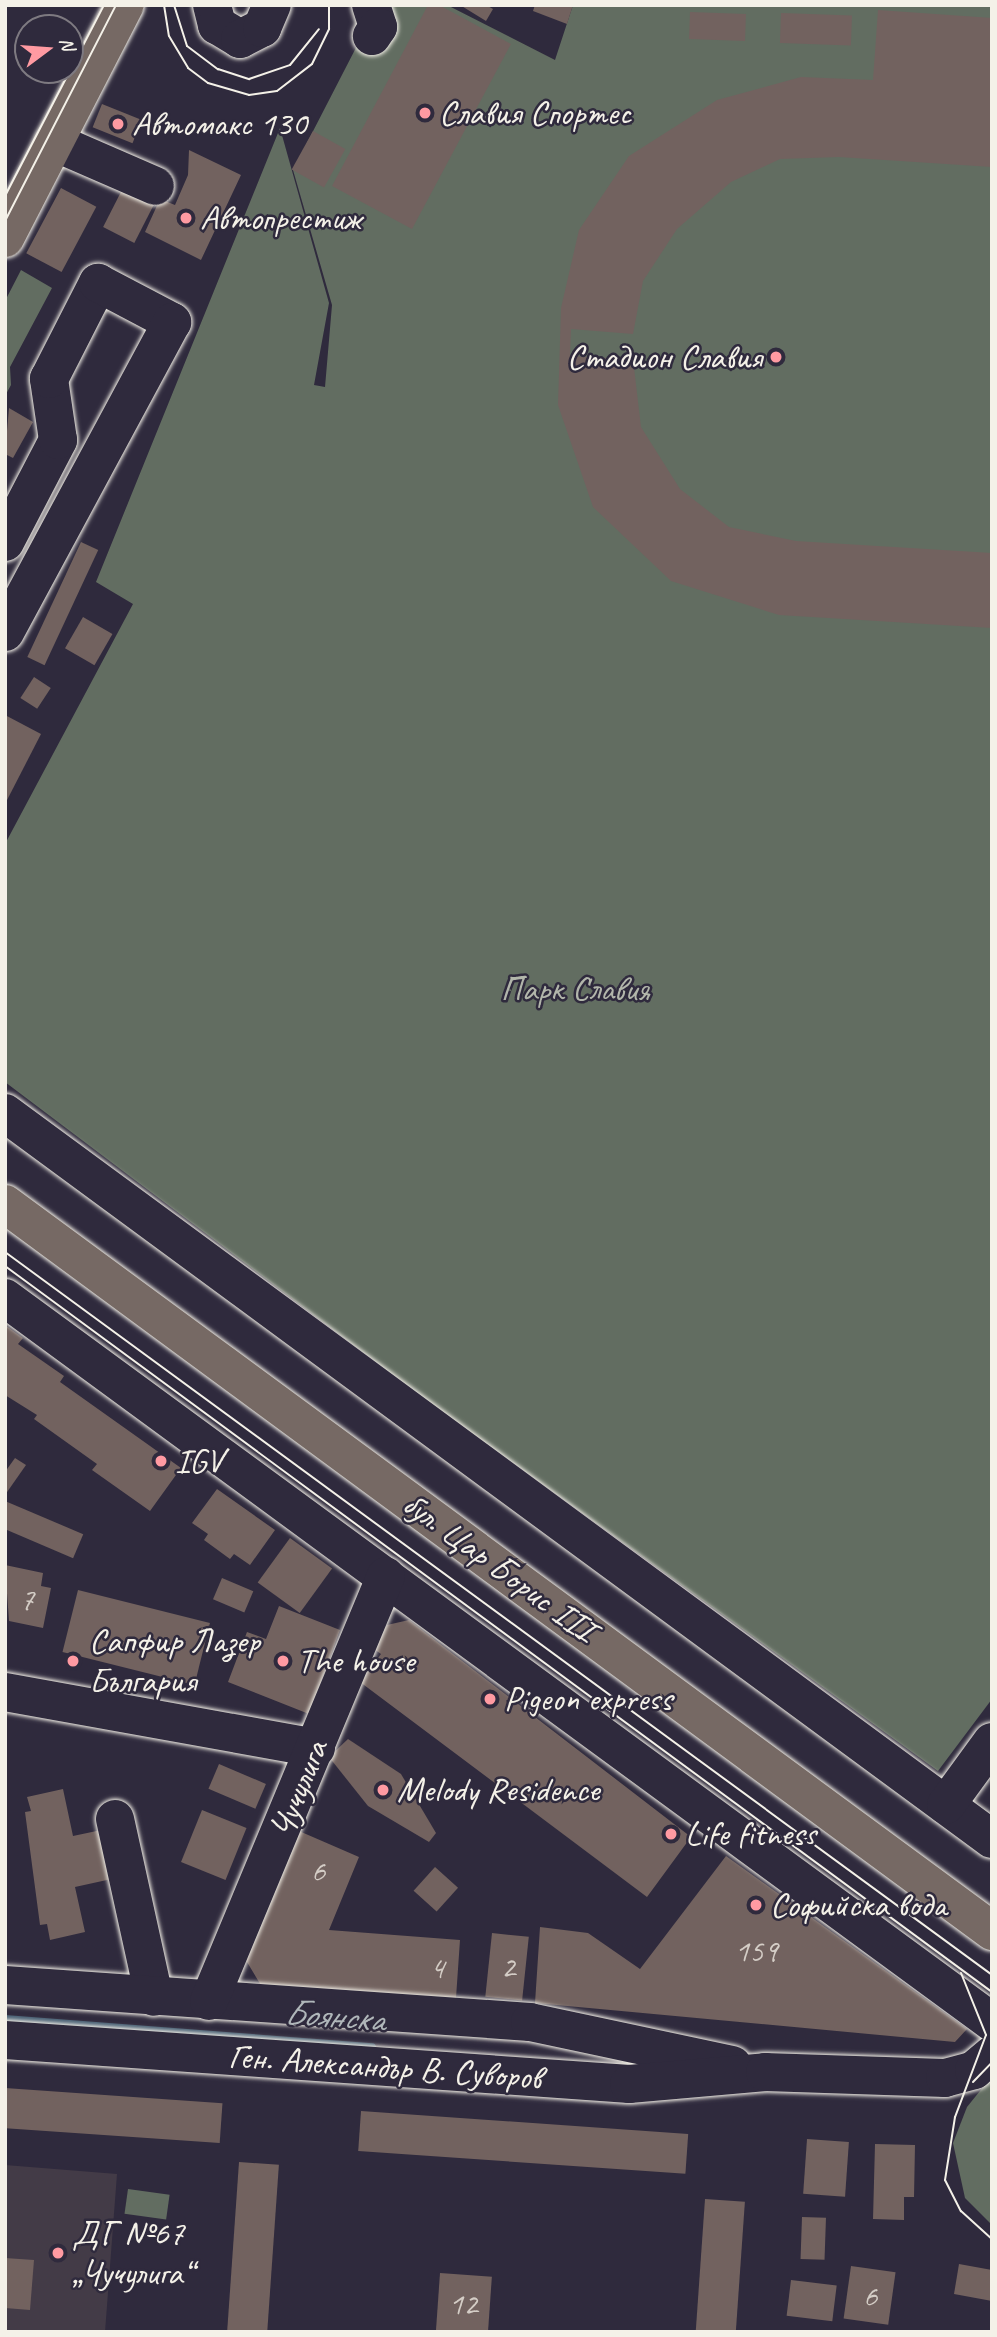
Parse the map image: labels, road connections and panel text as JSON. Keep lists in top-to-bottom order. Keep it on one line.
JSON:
{"streets":{"main road":["бул. Цар Борис III"],"street":["Чучулига","Ген. Александър В. Суворов"]},"crossings":[["бул. Цар Борис III","Чучулига"],["Чучулига","Ген. Александър В. Суворов"]],"water":["Боянска"],"parks":["Парк Славия"],"places":["Славия Спортес","Автомакс 130","Автопрестиж","Стадион Славия","IGV","Сапфир Лазер България","The house","Pigeon express","Melody Residence","Life fitness","Софийска вода","ДГ №67 „Чучулига“"],"house_numbers":["7","6","159","2","4","6","12"],"north":"right"}
